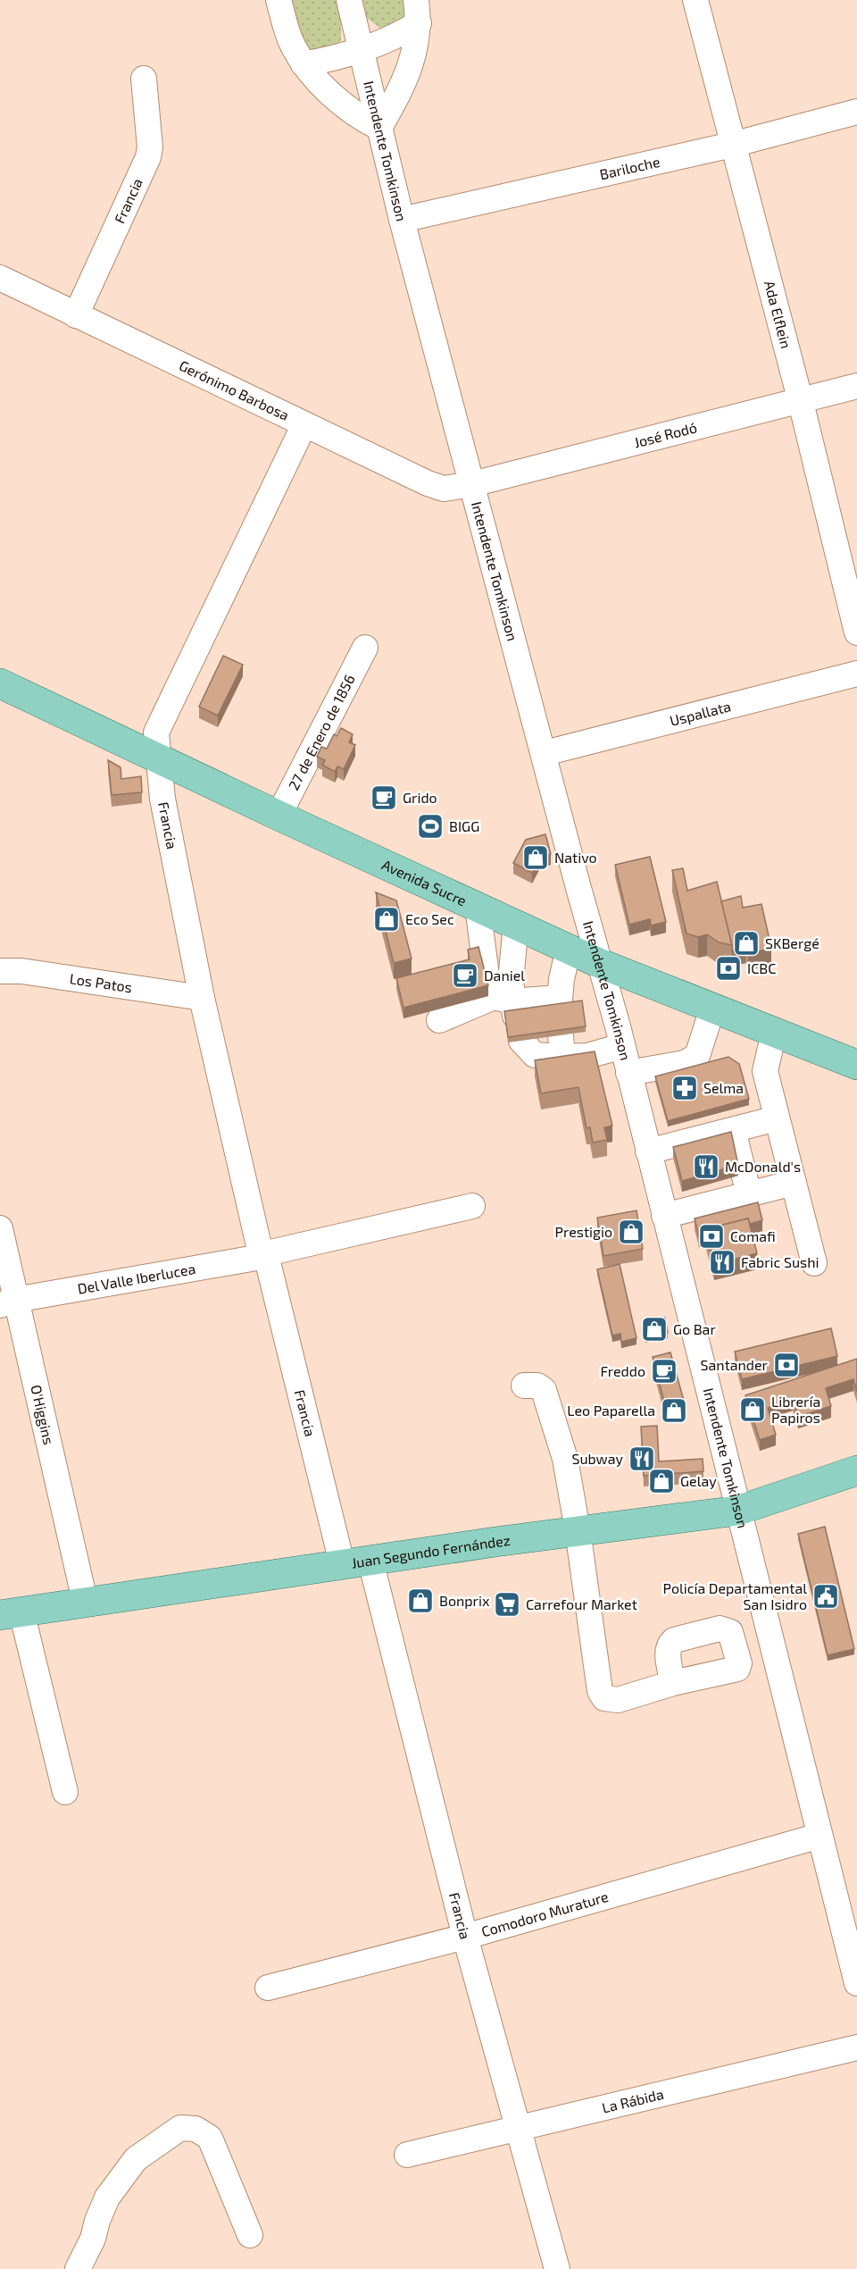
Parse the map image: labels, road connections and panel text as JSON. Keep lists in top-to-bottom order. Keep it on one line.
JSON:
{"streets":{"main road":["Avenida Sucre","Juan Segundo Fernández"],"street":["Intendente Tomkinson","Bariloche","Francia","Ada Elflein","Gerónimo Barbosa","José Rodó","Uspallata","27 de Enero de 1856","Los Patos","Del Valle Iberlucea","O'Higgins","Comodoro Murature","La Rábida"]},"crossings":[["Intendente Tomkinson","Bariloche"],["Intendente Tomkinson","Gerónimo Barbosa"],["Intendente Tomkinson","José Rodó"],["Intendente Tomkinson","Uspallata"],["Intendente Tomkinson","Avenida Sucre"],["Intendente Tomkinson","Juan Segundo Fernández"],["Intendente Tomkinson","Comodoro Murature"],["Bariloche","Ada Elflein"],["Francia","Gerónimo Barbosa"],["Francia","Avenida Sucre"],["Francia","Los Patos"],["Francia","Del Valle Iberlucea"],["Francia","Juan Segundo Fernández"],["Francia","Comodoro Murature"],["Francia","La Rábida"],["Ada Elflein","José Rodó"],["Gerónimo Barbosa","José Rodó"],["27 de Enero de 1856","Avenida Sucre"],["Del Valle Iberlucea","O'Higgins"],["O'Higgins","Juan Segundo Fernández"]],"places":{"cafe":["Grido","Daniel","Freddo"],"sports":["BIGG"],"shop":["Nativo","Eco Sec","SKBergé","Prestigio","Go Bar","Librería Papiros","Leo Paparella","Gelay","Bonprix"],"bank":["ICBC","Comafi","Santander"],"pharmacy":["Selma"],"restaurant":["McDonald's","Fabric Sushi","Subway"],"public building":["Policía Departamental San Isidro"],"supermarket":["Carrefour Market"]}}
